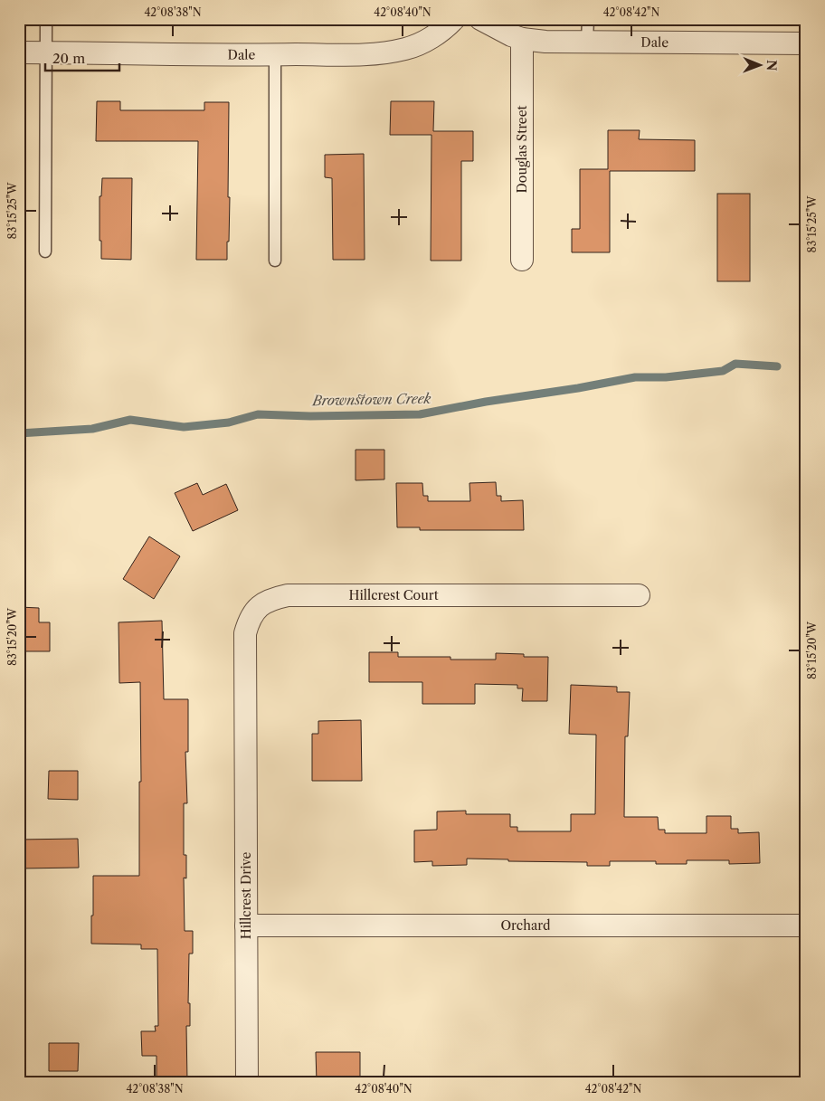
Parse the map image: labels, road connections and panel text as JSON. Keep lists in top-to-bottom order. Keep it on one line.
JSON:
{"streets":{"street":["Dale","Douglas Street","Hillcrest Court","Hillcrest Drive","Orchard"]},"crossings":[["Dale","Douglas Street"],["Hillcrest Court","Hillcrest Drive"],["Hillcrest Drive","Orchard"]],"water":["Brownstown Creek"],"scale_bar":"20 m","north":"right","coordinates":["42°08'38\"N","42°08'40\"N","42°08'42\"N","83°15'25\"W","83°15'20\"W"]}
